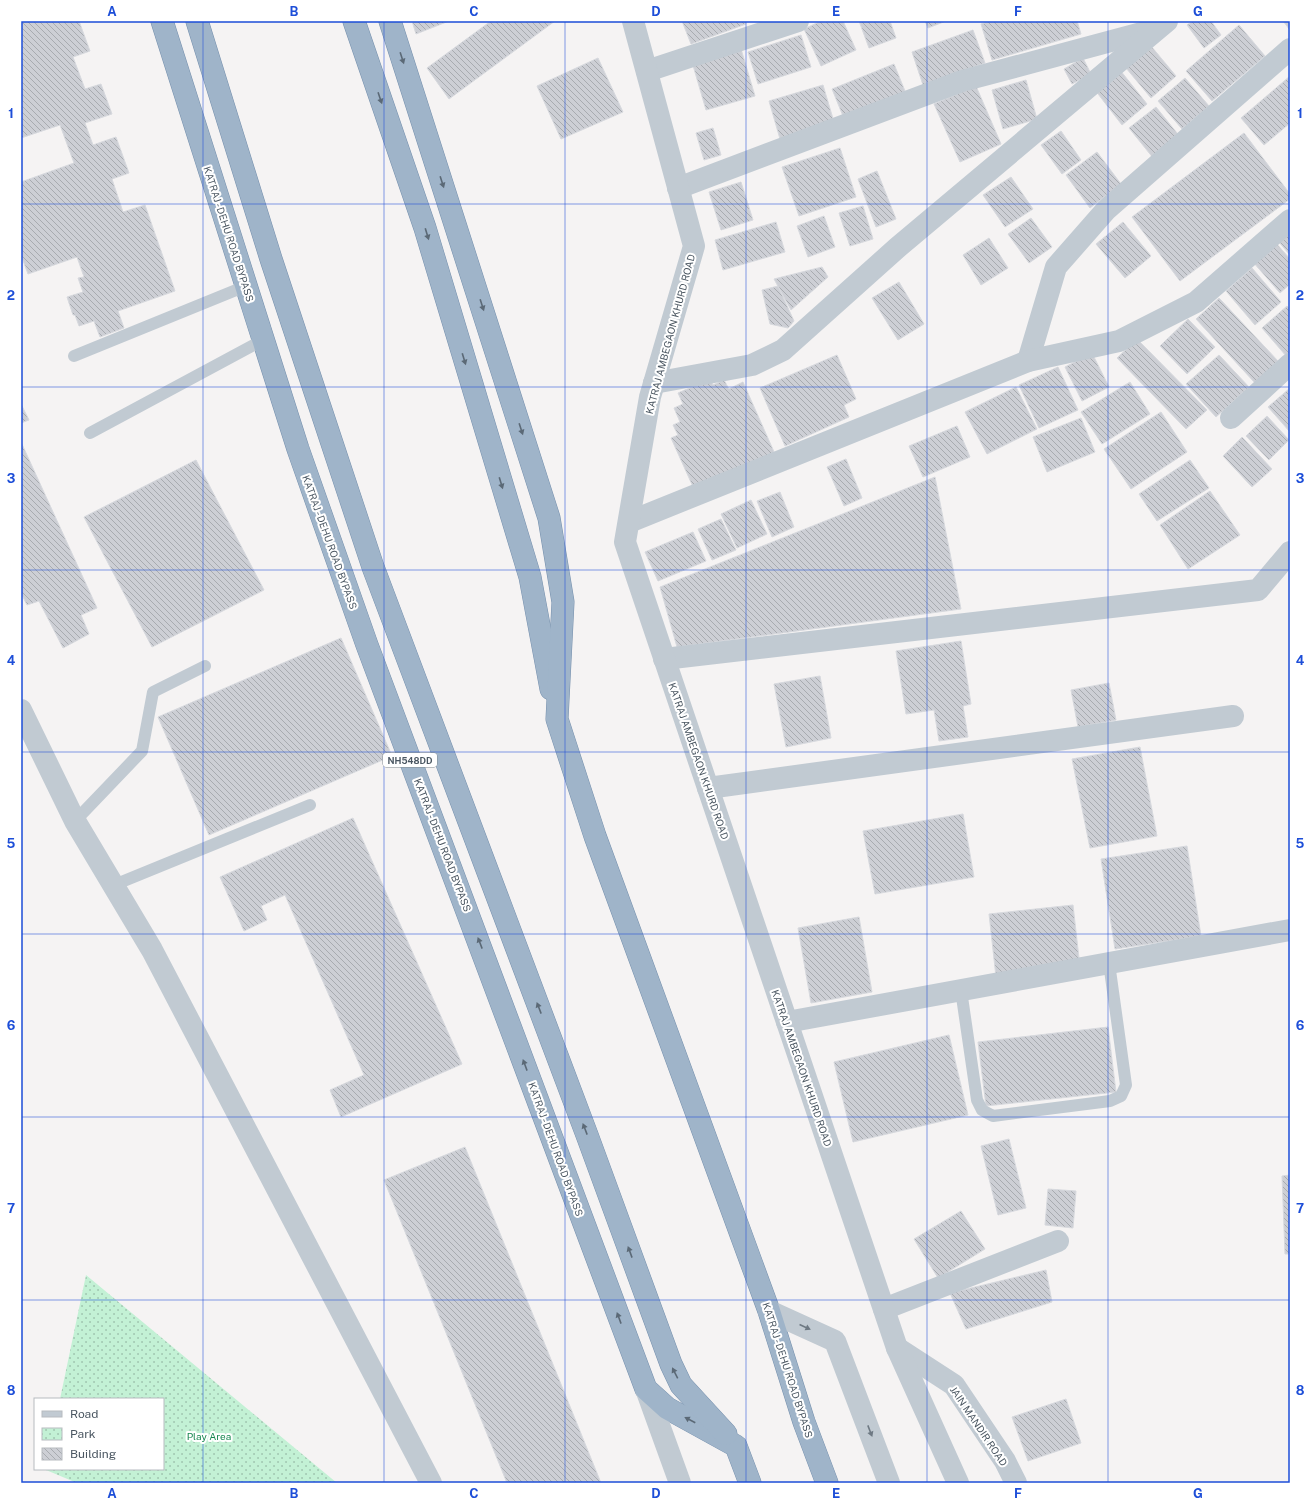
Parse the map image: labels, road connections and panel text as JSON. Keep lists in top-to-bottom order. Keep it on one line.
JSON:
{"streets":{"highway":["KATRAJ - DEHU ROAD BYPASS","NH548DD"],"street":["KATRAJ AMBEGAON KHURD ROAD","JAIN MANDIR ROAD"]},"crossings":[["KATRAJ AMBEGAON KHURD ROAD","JAIN MANDIR ROAD"]],"parks":["Play Area"],"legend":["Road","Park","Building"],"grid":{"columns":["A","B","C","D","E","F","G"],"rows":["1","2","3","4","5","6","7","8"]}}
